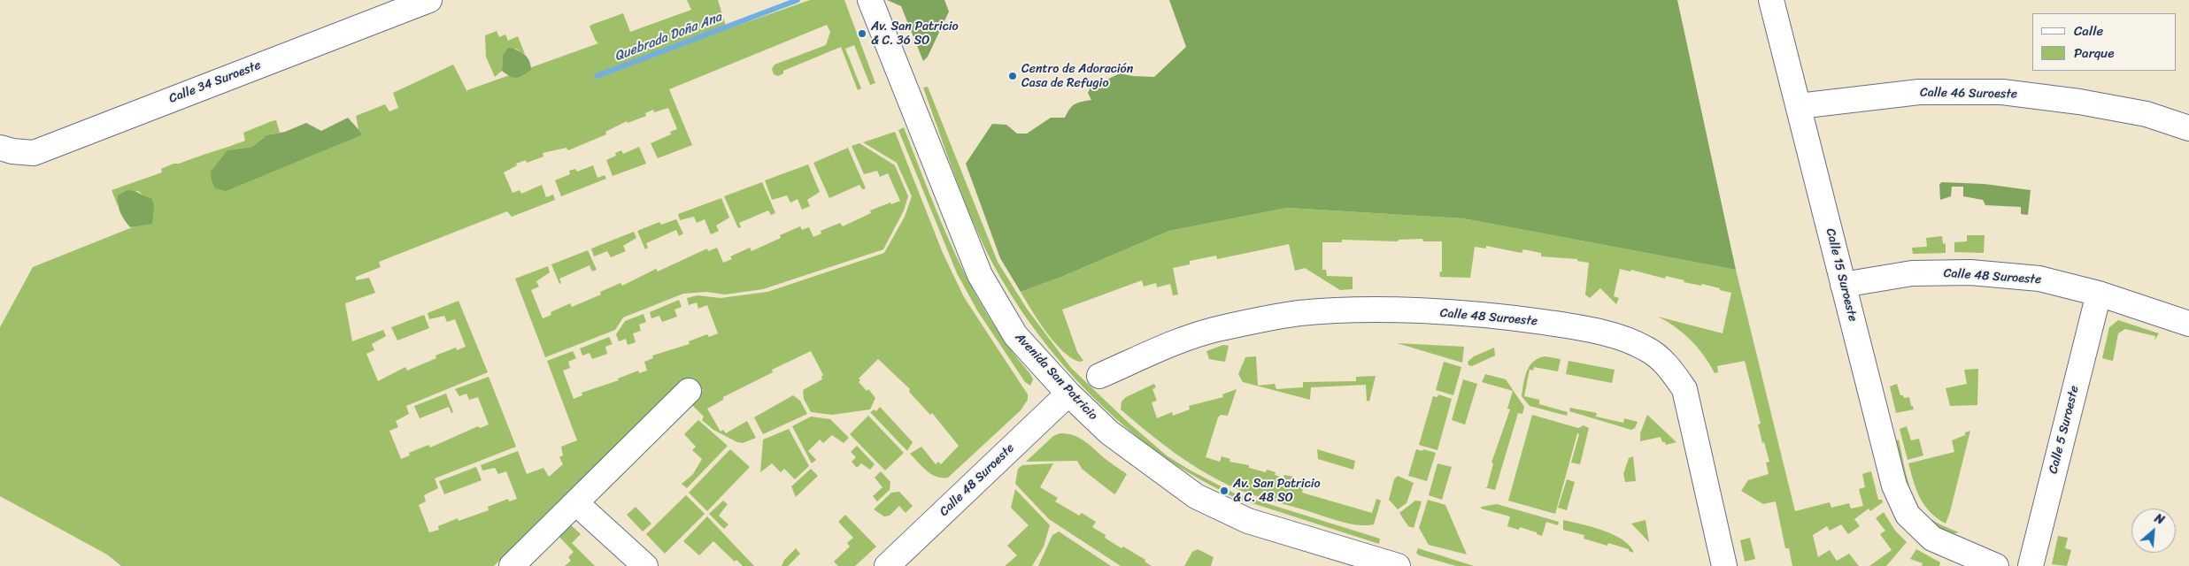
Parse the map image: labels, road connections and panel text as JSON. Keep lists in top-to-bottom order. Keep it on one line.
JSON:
{"streets":{"street":["Calle 34 Suroeste","Calle 46 Suroeste","Calle 15 Suroeste","Calle 48 Suroeste","Avenida San Patricio","Calle 5 Suroeste"]},"crossings":[["Calle 46 Suroeste","Calle 15 Suroeste"],["Calle 15 Suroeste","Calle 48 Suroeste"],["Calle 48 Suroeste","Avenida San Patricio"],["Calle 48 Suroeste","Calle 5 Suroeste"]],"water":["Quebrada Doña Ana"],"places":["Av. San Patricio & C. 36 SO","Centro de Adoración Casa de Refugio","Av. San Patricio & C. 48 SO"],"legend":["Calle","Parque"],"north":"top right"}
